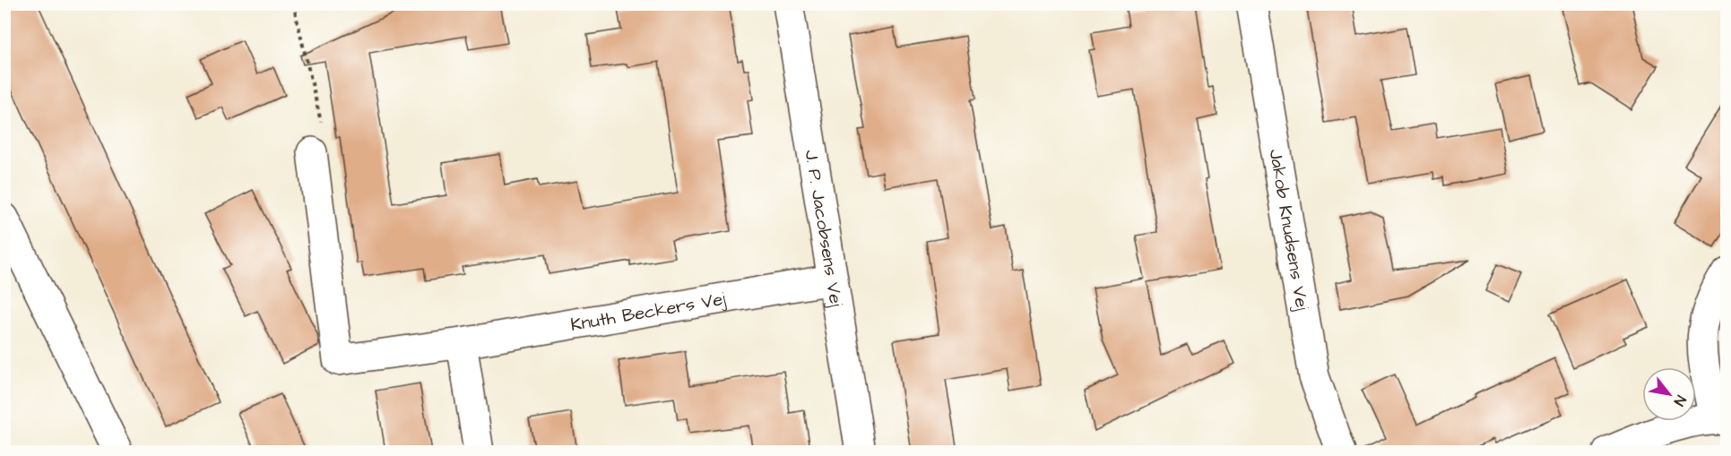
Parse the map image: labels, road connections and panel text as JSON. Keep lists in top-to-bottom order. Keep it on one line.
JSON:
{"streets":{"street":["J. P. Jacobsens Vej","Jakob Knudsens Vej","Knuth Beckers Vej"]},"crossings":[["J. P. Jacobsens Vej","Knuth Beckers Vej"]],"north":"bottom right"}
